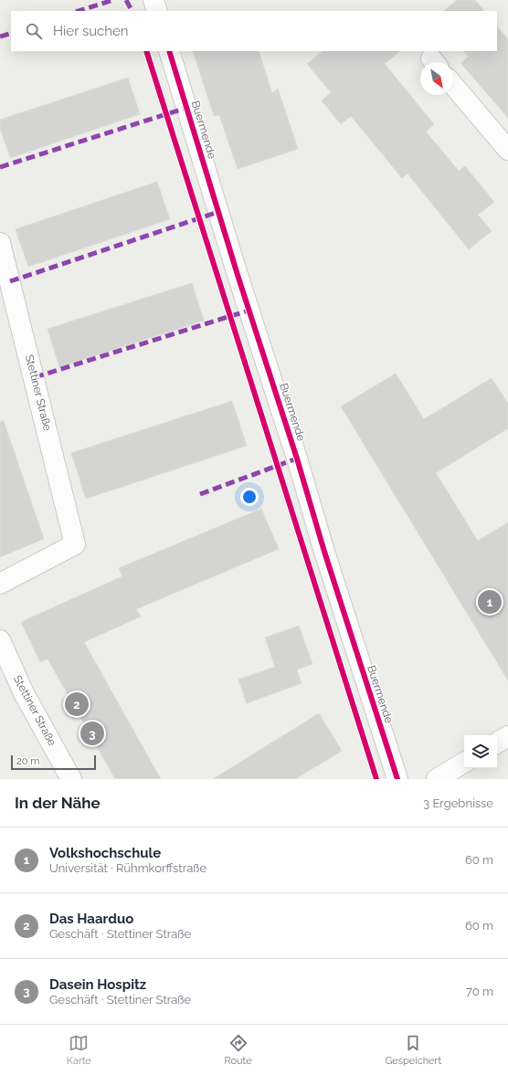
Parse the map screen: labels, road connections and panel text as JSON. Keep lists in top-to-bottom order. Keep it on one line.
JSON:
{"streets":{"street":["Buermende","Stettiner Straße"]},"scale_bar":"20 m","north":"bottom right","page":{"search":"Hier suchen","pins":["1","2","3"],"scale":"20 m","heading":["In der Nähe","3 Ergebnisse"],"list":[{"mark":"1","name":"Volkshochschule","note":"Universität · Rühmkorffstraße","value":"60 m"},{"mark":"2","name":"Das Haarduo","note":"Geschäft · Stettiner Straße","value":"60 m"},{"mark":"3","name":"Dasein Hospitz","note":"Geschäft · Stettiner Straße","value":"70 m"}],"nav":["Karte","Route","Gespeichert"]}}
